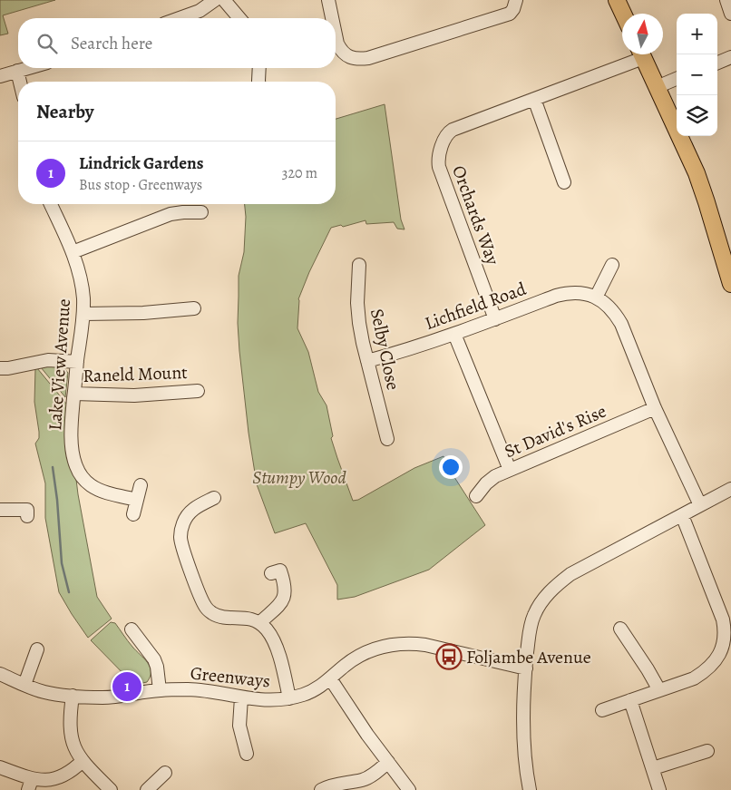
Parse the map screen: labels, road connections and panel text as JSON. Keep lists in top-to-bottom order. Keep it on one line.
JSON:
{"streets":{"street":["Orchards Way","Lichfield Road","Selby Close","Lake View Avenue","Raneld Mount","St David's Rise","Greenways"]},"crossings":[["Orchards Way","Lichfield Road"],["Lichfield Road","Selby Close"],["Lichfield Road","St David's Rise"],["Lake View Avenue","Raneld Mount"]],"parks":["Stumpy Wood"],"places":{"bus stop":["Foljambe Avenue"]},"north":"top","page":{"map_buttons":["+","−"],"search":"Search here","heading":"Nearby","list":[{"mark":"1","name":"Lindrick Gardens","note":"Bus stop · Greenways","value":"320 m"}],"pins":"1"}}
